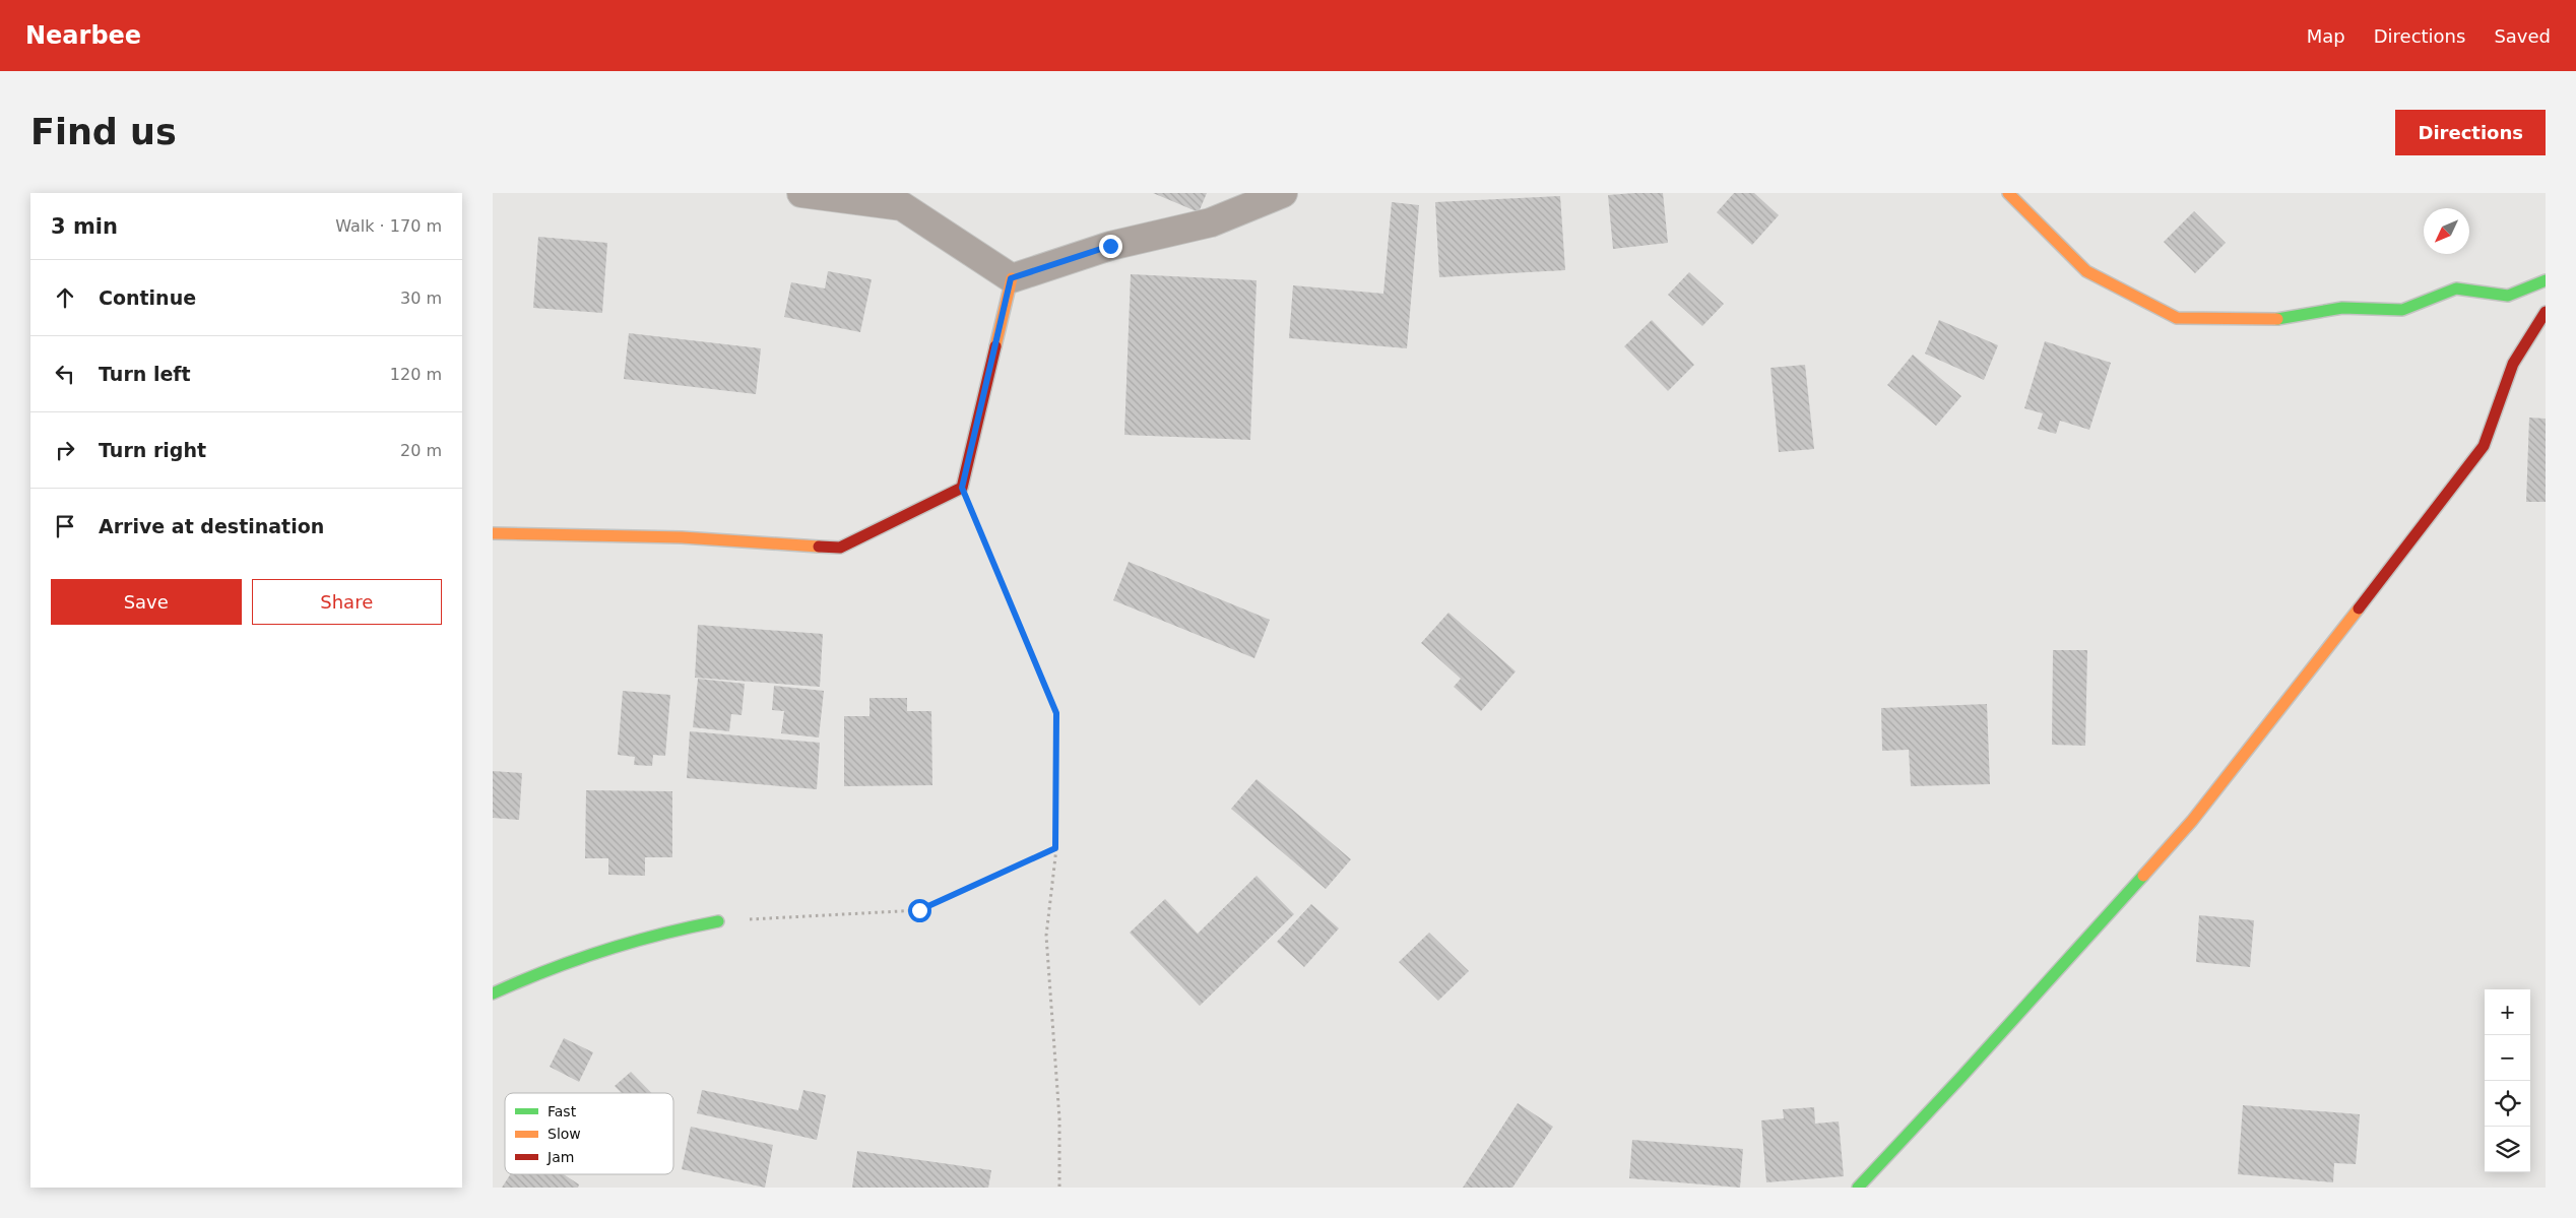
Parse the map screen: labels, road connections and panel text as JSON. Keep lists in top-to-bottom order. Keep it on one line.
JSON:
{"legend":["Fast","Slow","Jam"],"north":"bottom left","page":{"header":"Nearbee","nav":["Map","Directions","Saved"],"buttons":["Directions",["Save","Share"]],"title":"Find us","heading":["3 min","Walk · 170 m"],"list":[["Continue","30 m"],["Turn left","120 m"],["Turn right","20 m"],"Arrive at destination"],"map_buttons":["+","−"]}}
